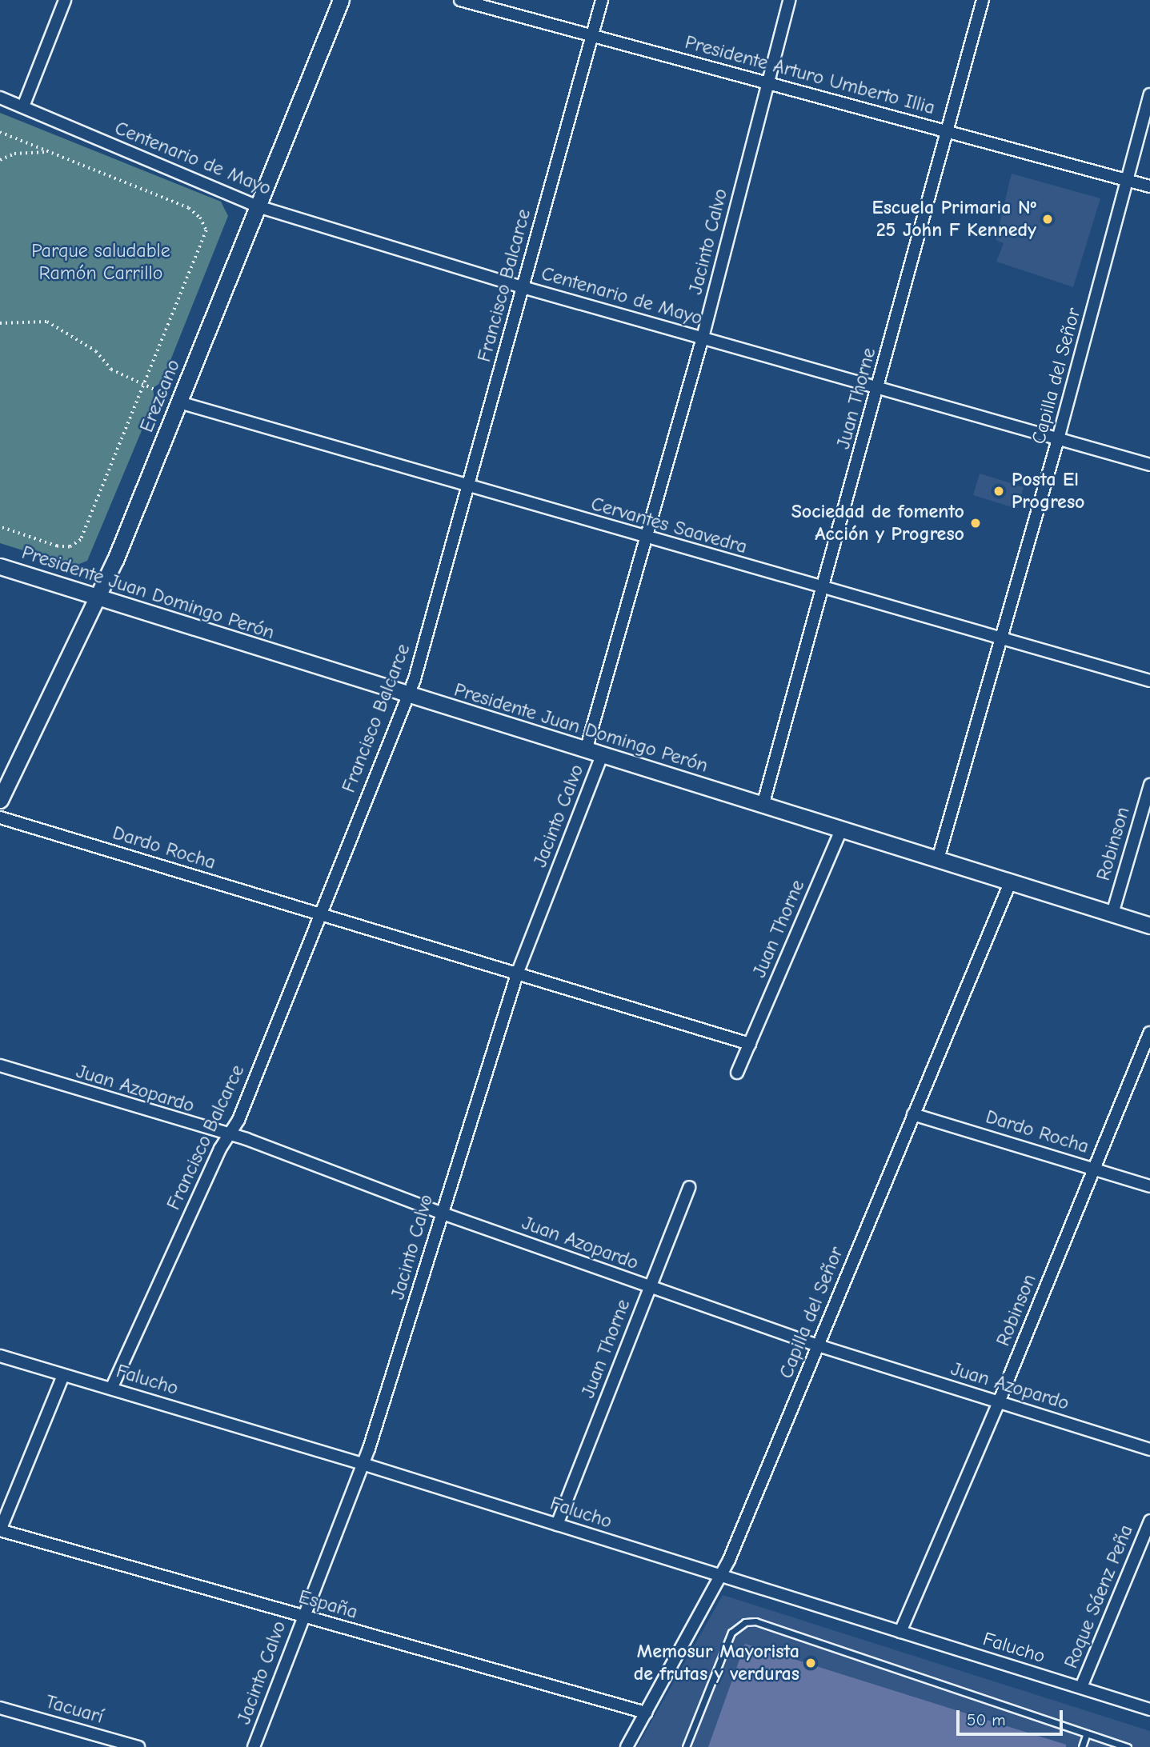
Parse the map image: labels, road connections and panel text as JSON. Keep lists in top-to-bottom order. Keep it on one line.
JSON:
{"streets":{"street":["Presidente Arturo Umberto Illia","Centenario de Mayo","Jacinto Calvo","Francisco Balcarce","Capilla del Señor","Erezcano","Juan Thorne","Cervantes Saavedra","Presidente Juan Domingo Perón","Robinson","Dardo Rocha","Juan Azopardo","Falucho","Roque Sáenz Peña","España","Tacuarí"]},"crossings":[["Presidente Arturo Umberto Illia","Jacinto Calvo"],["Presidente Arturo Umberto Illia","Francisco Balcarce"],["Presidente Arturo Umberto Illia","Capilla del Señor"],["Presidente Arturo Umberto Illia","Juan Thorne"],["Centenario de Mayo","Jacinto Calvo"],["Centenario de Mayo","Francisco Balcarce"],["Centenario de Mayo","Capilla del Señor"],["Centenario de Mayo","Erezcano"],["Centenario de Mayo","Juan Thorne"],["Jacinto Calvo","Cervantes Saavedra"],["Jacinto Calvo","Presidente Juan Domingo Perón"],["Jacinto Calvo","Dardo Rocha"],["Jacinto Calvo","Juan Azopardo"],["Jacinto Calvo","Falucho"],["Jacinto Calvo","España"],["Francisco Balcarce","Cervantes Saavedra"],["Francisco Balcarce","Presidente Juan Domingo Perón"],["Francisco Balcarce","Dardo Rocha"],["Francisco Balcarce","Juan Azopardo"],["Francisco Balcarce","Falucho"],["Capilla del Señor","Cervantes Saavedra"],["Capilla del Señor","Presidente Juan Domingo Perón"],["Capilla del Señor","Dardo Rocha"],["Capilla del Señor","Juan Azopardo"],["Capilla del Señor","Falucho"],["Capilla del Señor","España"],["Erezcano","Cervantes Saavedra"],["Erezcano","Presidente Juan Domingo Perón"],["Juan Thorne","Cervantes Saavedra"],["Juan Thorne","Presidente Juan Domingo Perón"],["Juan Thorne","Dardo Rocha"],["Juan Thorne","Juan Azopardo"],["Juan Thorne","Falucho"],["Presidente Juan Domingo Perón","Robinson"],["Robinson","Dardo Rocha"],["Robinson","Juan Azopardo"],["Robinson","Falucho"],["Falucho","Roque Sáenz Peña"]],"parks":["Parque saludable Ramón Carrillo"],"places":["Escuela Primaria Nº 25 John F Kennedy","Posta El Progreso","Sociedad de fomento Acción y Progreso","Memosur Mayorista de frutas y verduras"],"scale_bar":"50 m"}
